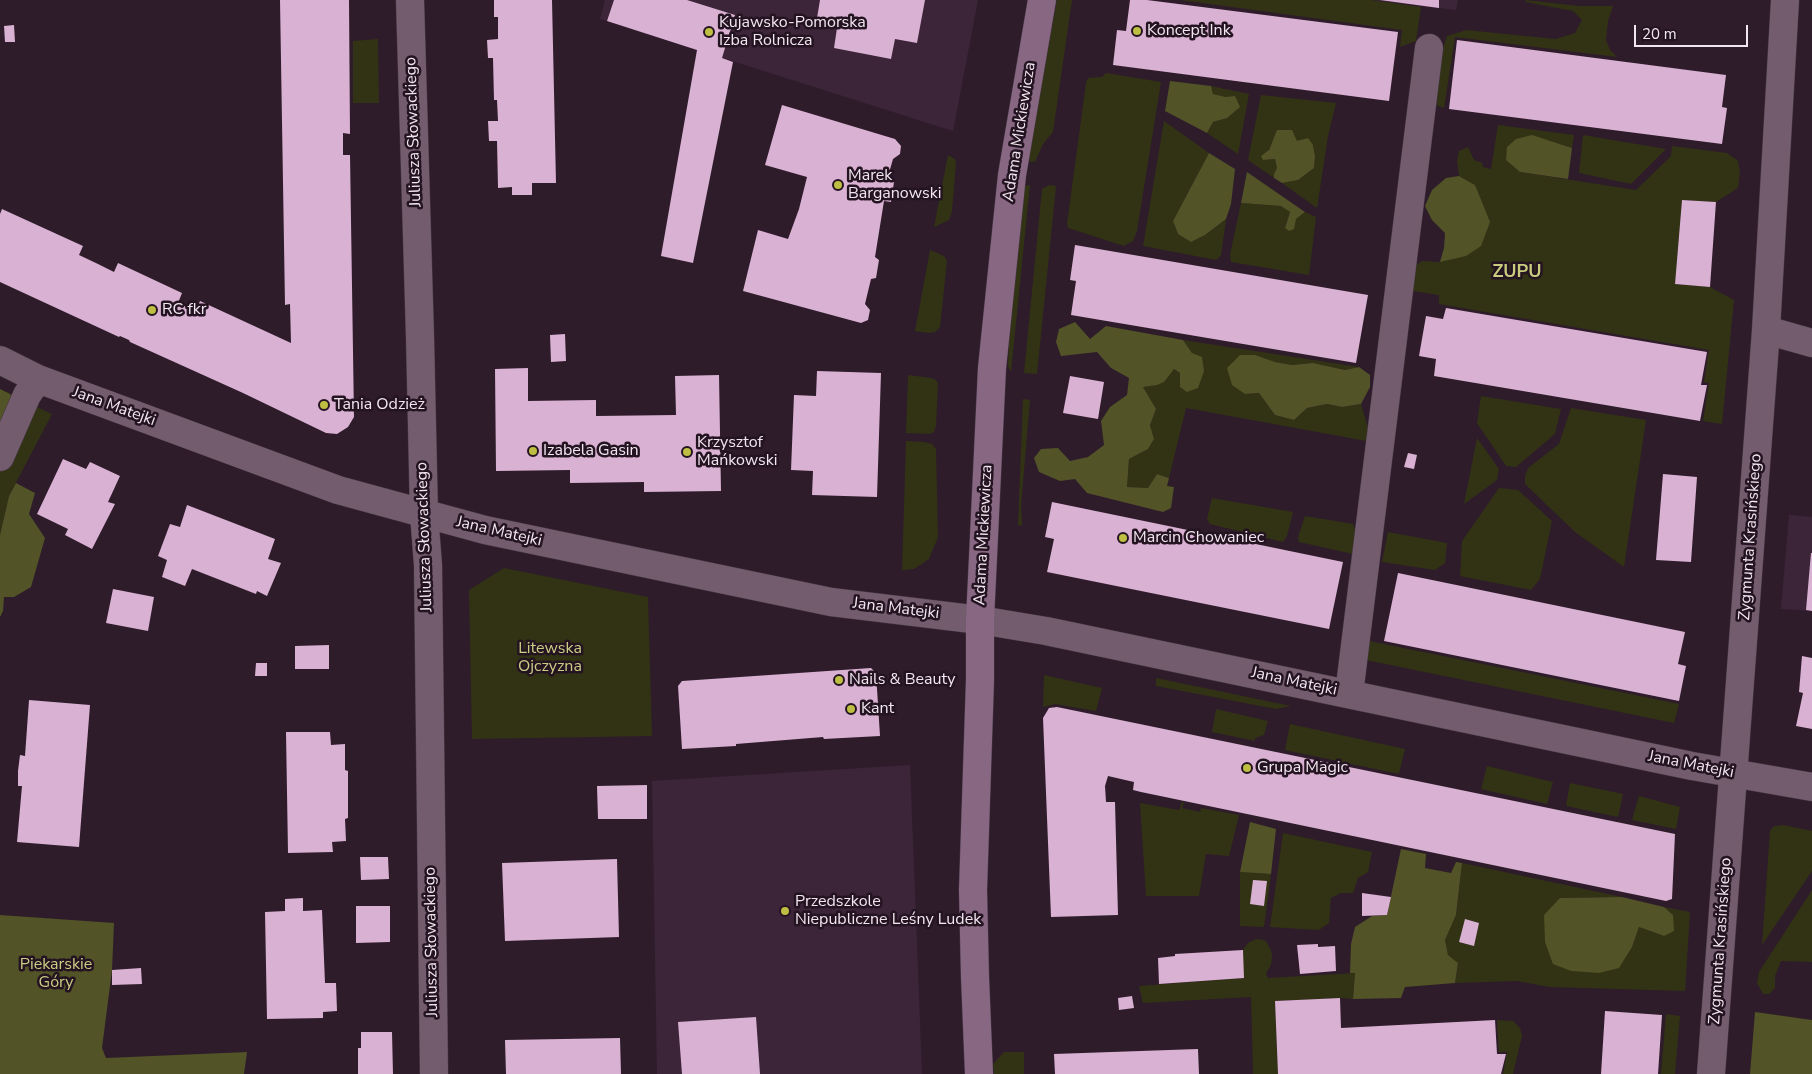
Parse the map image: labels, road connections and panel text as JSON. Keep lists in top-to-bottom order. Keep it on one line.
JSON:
{"streets":{"street":["Juliusza Słowackiego","Adama Mickiewicza","Jana Matejki","Zygmunta Krasińskiego"]},"crossings":[["Juliusza Słowackiego","Jana Matejki"],["Adama Mickiewicza","Jana Matejki"],["Jana Matejki","Zygmunta Krasińskiego"]],"districts":["ZUPU"],"parks":["Litewska Ojczyzna","Piekarskie Góry"],"places":["Koncept Ink","Kujawsko-Pomorska Izba Rolnicza","Marek Barganowski","RC fkr","Tania Odzież","Izabela Gasin","Krzysztof Mańkowski","Marcin Chowaniec","Nails & Beauty","Kant","Grupa Magic","Przedszkole Niepubliczne Leśny Ludek"],"scale_bar":"20 m"}
